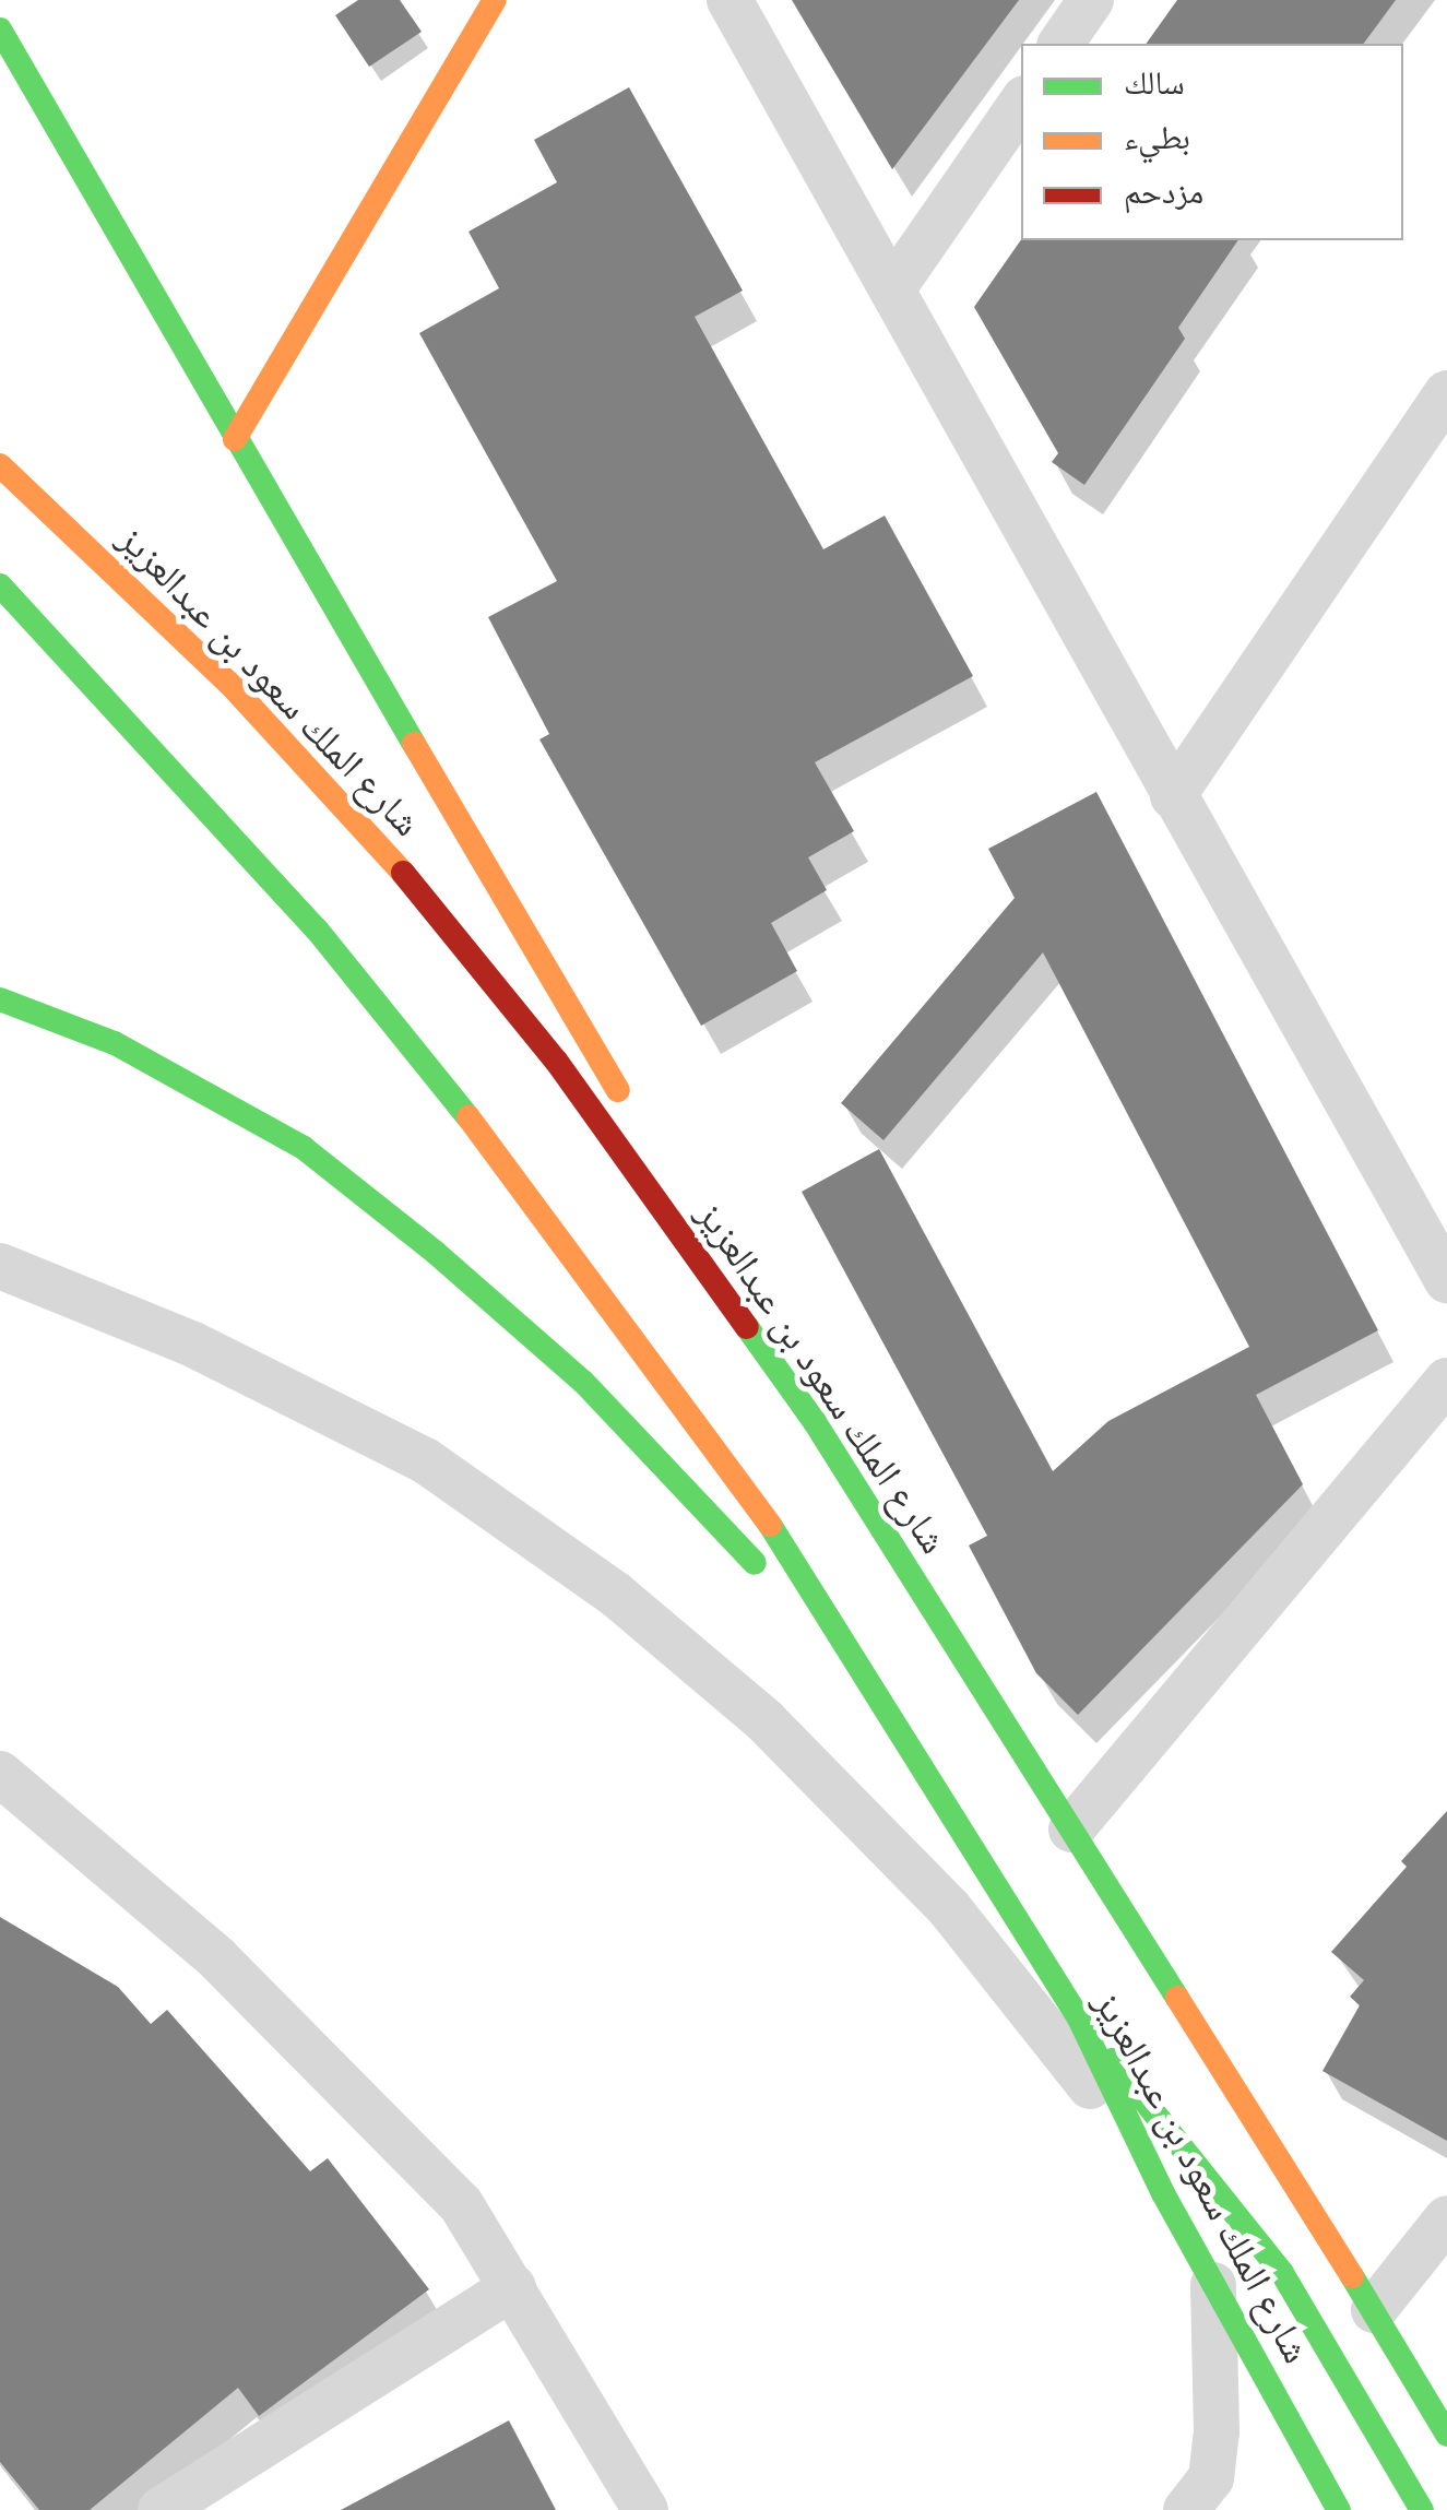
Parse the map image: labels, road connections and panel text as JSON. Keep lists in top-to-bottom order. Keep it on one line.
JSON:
{"streets":{"main road":["شارع الملك سعود بن عبدالعزيز"]},"legend":["سالك","بطيء","مزدحم"]}
